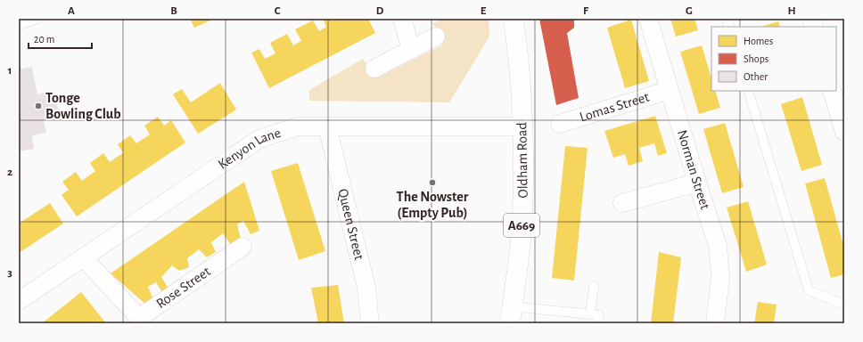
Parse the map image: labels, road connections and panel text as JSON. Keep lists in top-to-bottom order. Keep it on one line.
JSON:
{"streets":{"main road":["Oldham Road","A669"],"street":["Lomas Street","Kenyon Lane","Norman Street","Queen Street","Rose Street"]},"crossings":[["Lomas Street","Norman Street"],["Kenyon Lane","Oldham Road"],["Kenyon Lane","Queen Street"],["Kenyon Lane","Rose Street"]],"places":["Tonge Bowling Club","The Nowster (Empty Pub)"],"legend":["Homes","Shops","Other"],"scale_bar":"20 m","grid":{"columns":["A","B","C","D","E","F","G","H"],"rows":["1","2","3"]}}
